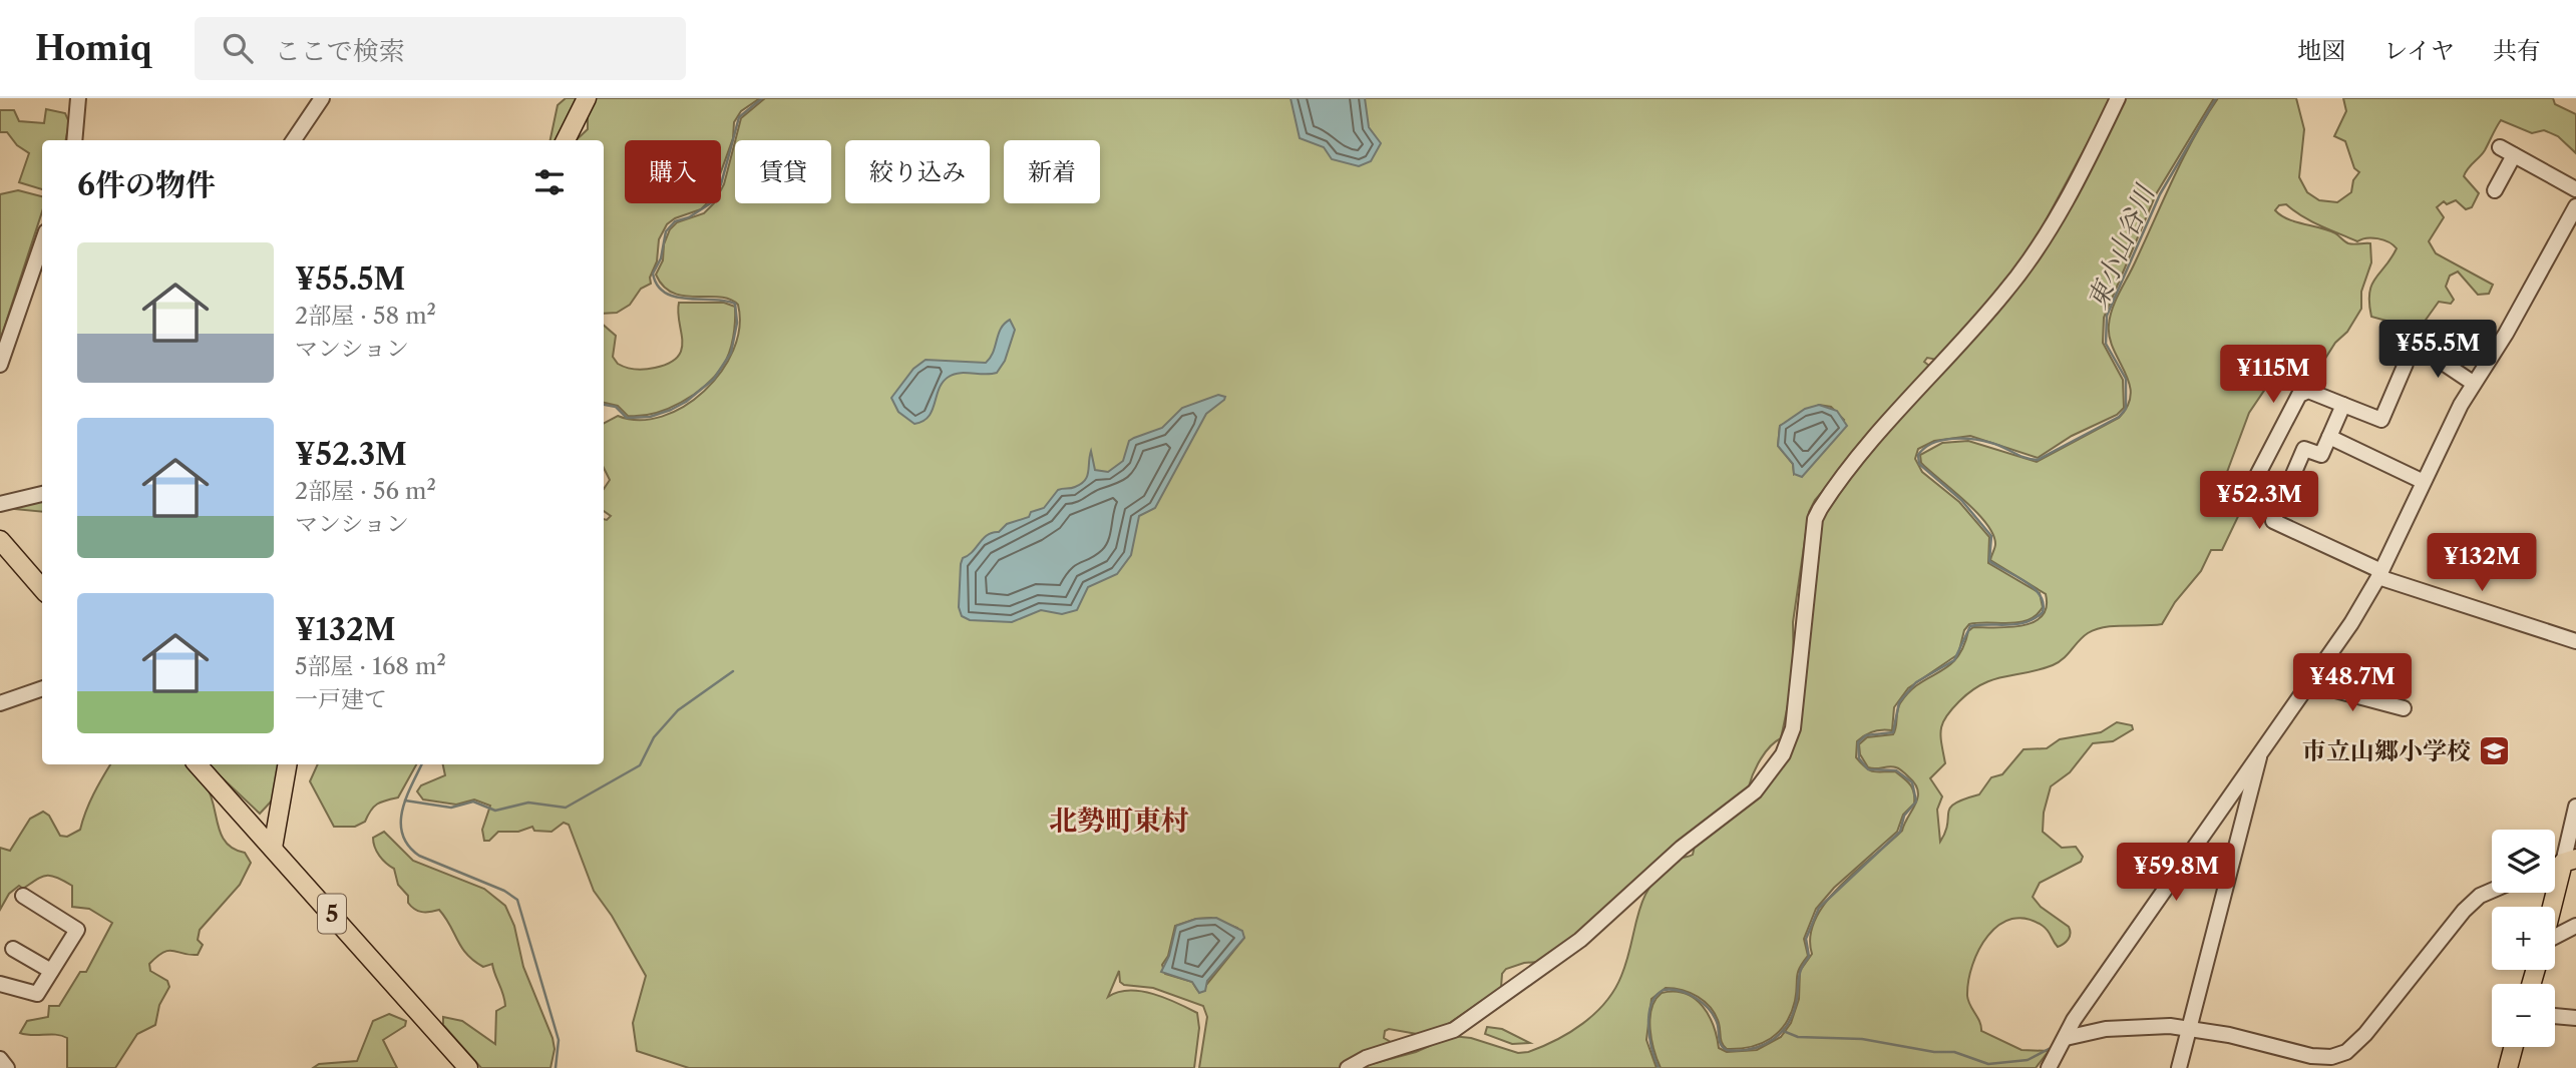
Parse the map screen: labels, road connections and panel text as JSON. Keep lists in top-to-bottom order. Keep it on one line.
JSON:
{"streets":{"main road":["5"]},"districts":["北勢町東村"],"water":["東小山谷川"],"places":{"school or university":["市立山郷小学校"]},"page":{"header":"Homiq","search":"ここで検索","nav":["地図","レイヤ","共有"],"chip":["購入","賃貸","絞り込み","新着"],"heading":"6件の物件","list":[{"name":"¥55.5M","note":"2部屋 · 58 m² · マンション"},{"name":"¥52.3M","note":"2部屋 · 56 m² · マンション"},{"name":"¥132M","note":"5部屋 · 168 m² · 一戸建て"}],"price":["¥55.5M","¥115M","¥52.3M","¥132M","¥48.7M","¥59.8M"],"map_buttons":["+","−"]}}
